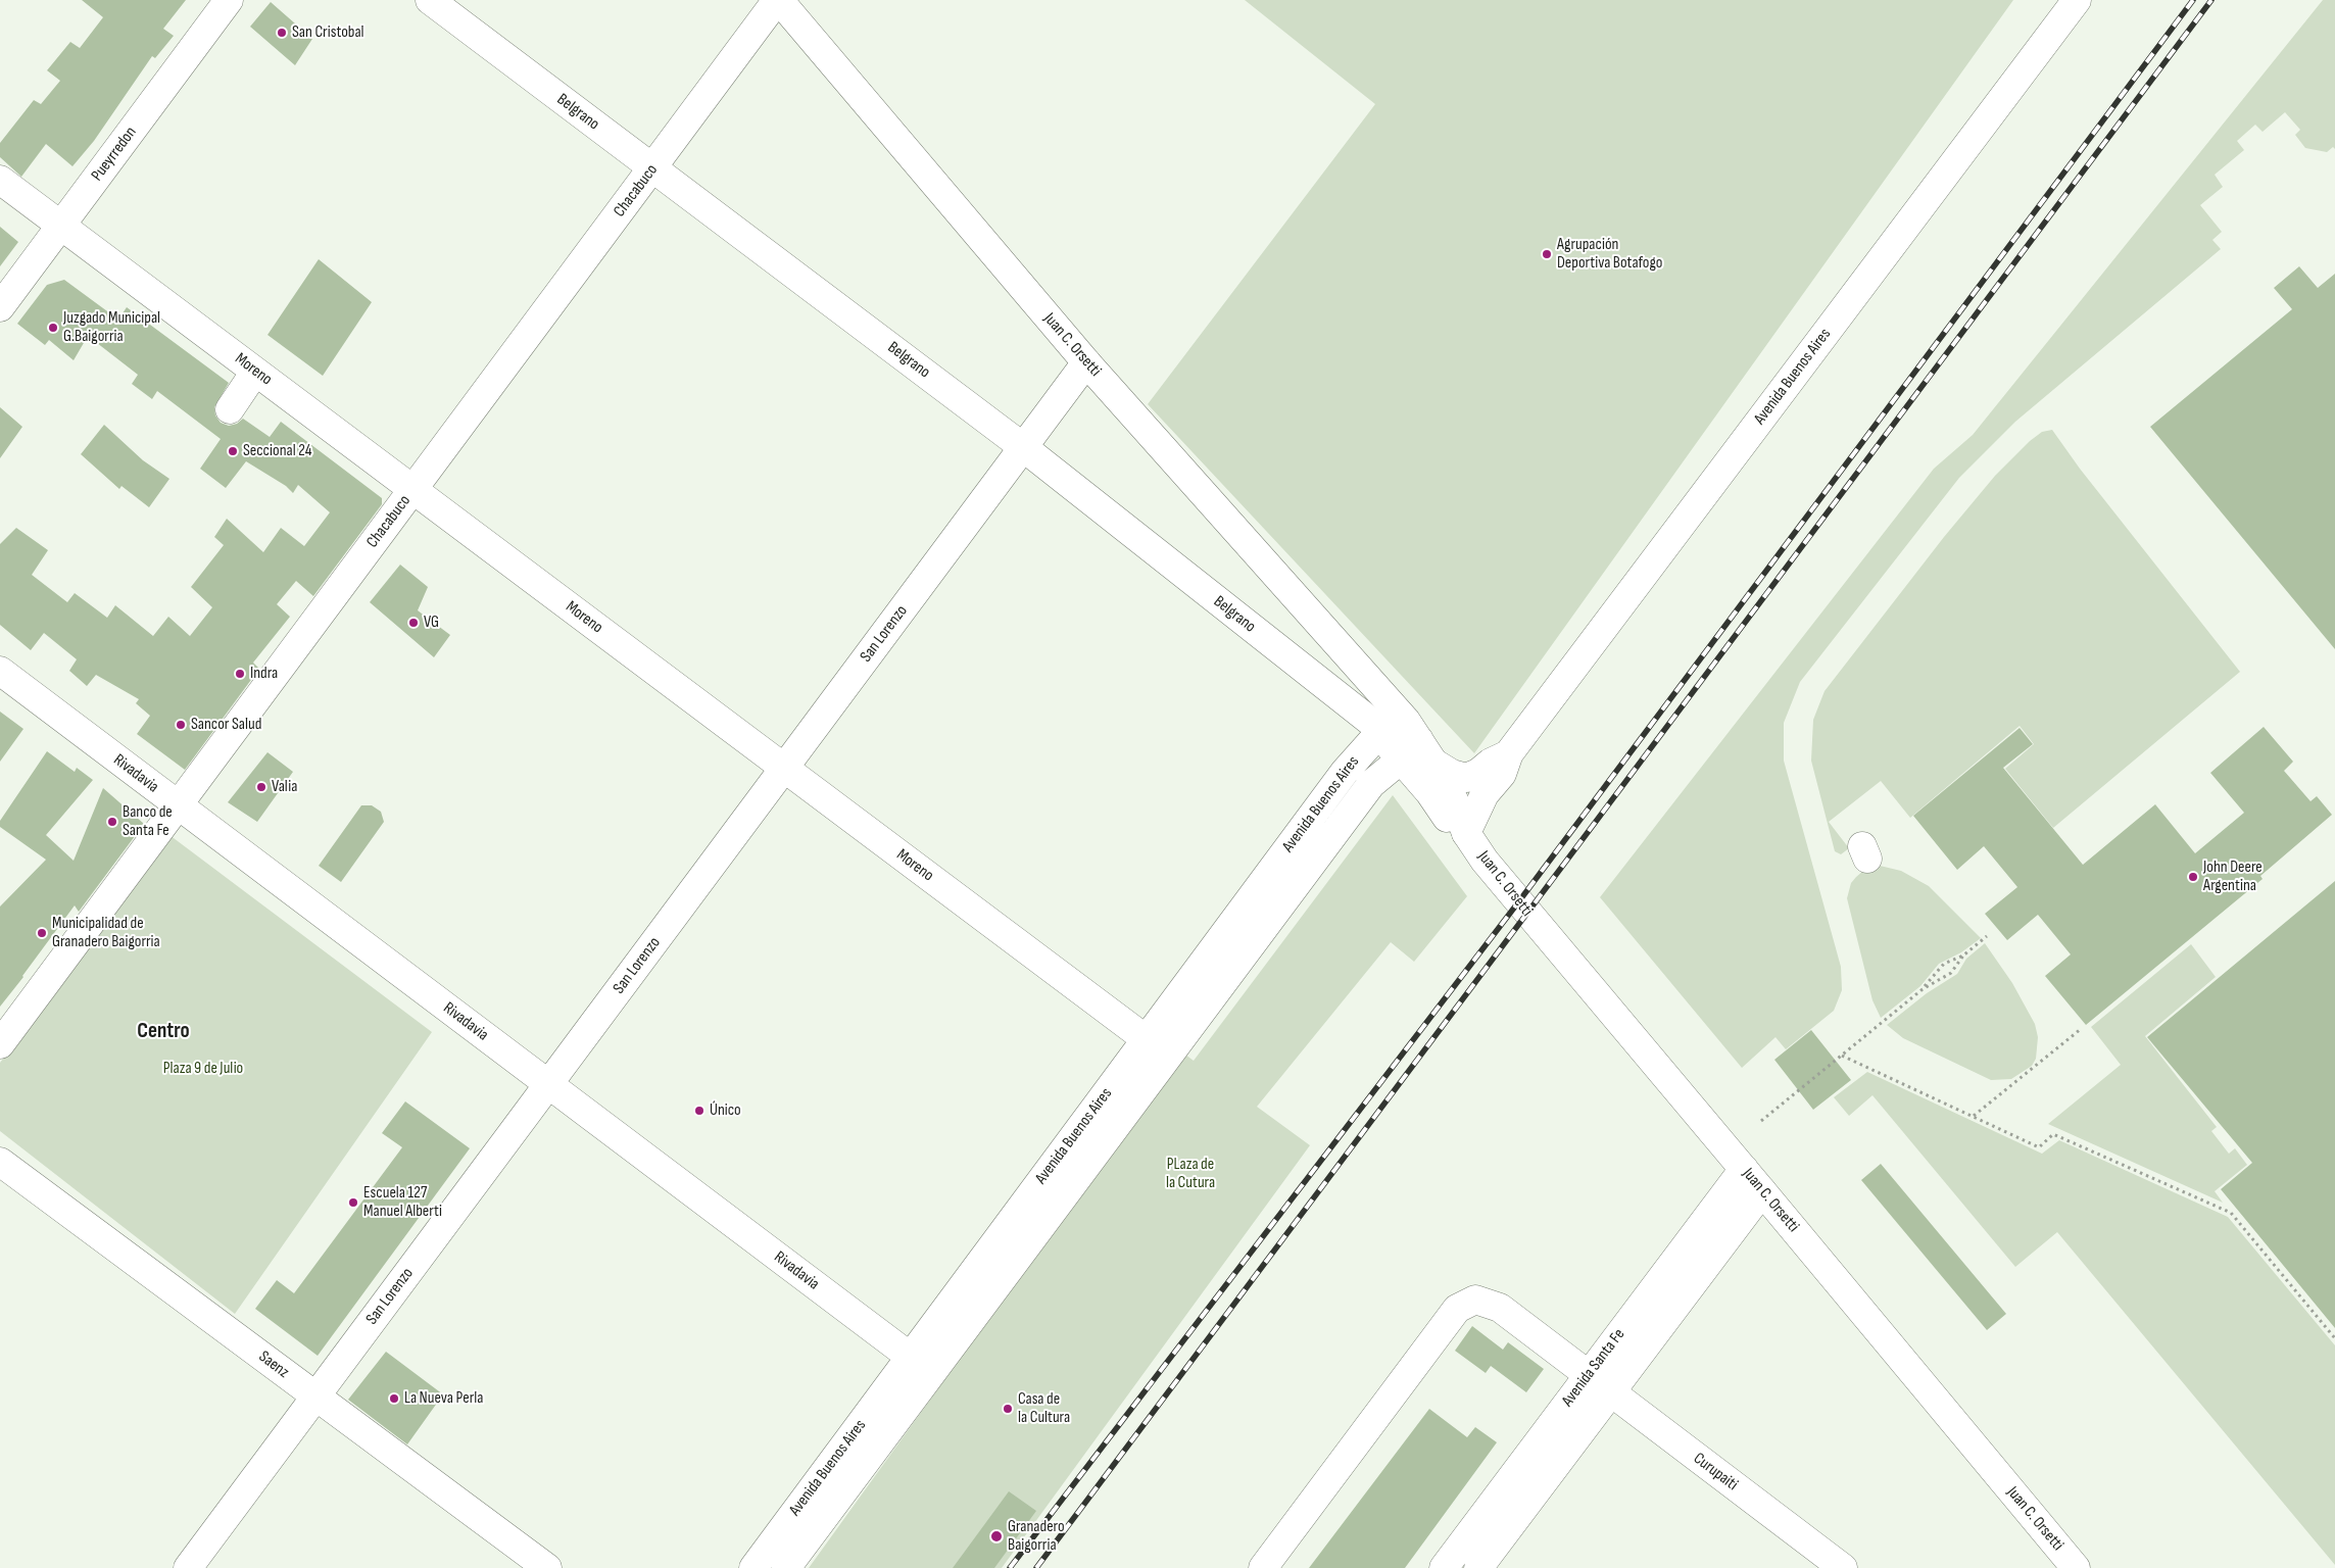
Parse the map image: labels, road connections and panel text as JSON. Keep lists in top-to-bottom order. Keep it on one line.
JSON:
{"streets":{"street":["Belgrano","Pueyrredon","Chacabuco","Juan C. Orsetti","Moreno","Avenida Buenos Aires","San Lorenzo","Rivadavia","Saenz","Avenida Santa Fe","Curupaiti"]},"crossings":[["Belgrano","Chacabuco"],["Belgrano","Juan C. Orsetti"],["Belgrano","Avenida Buenos Aires"],["Belgrano","San Lorenzo"],["Pueyrredon","Moreno"],["Chacabuco","Juan C. Orsetti"],["Chacabuco","Moreno"],["Chacabuco","Rivadavia"],["Juan C. Orsetti","Avenida Buenos Aires"],["Juan C. Orsetti","San Lorenzo"],["Juan C. Orsetti","Avenida Santa Fe"],["Moreno","Avenida Buenos Aires"],["Moreno","San Lorenzo"],["Avenida Buenos Aires","Rivadavia"],["San Lorenzo","Rivadavia"],["San Lorenzo","Saenz"],["Avenida Santa Fe","Curupaiti"]],"districts":["Centro"],"parks":["Plaza 9 de Julio","PLaza de la Cutura"],"places":["San Cristobal","Agrupación Deportiva Botafogo","Juzgado Municipal G.Baigorria","Seccional 24","VG","Indra","Sancor Salud","Valia","Banco de Santa Fe","John Deere Argentina","Municipalidad de Granadero Baigorria","Único","Escuela 127 Manuel Alberti","La Nueva Perla","Casa de la Cultura","Granadero Baigorria"]}
